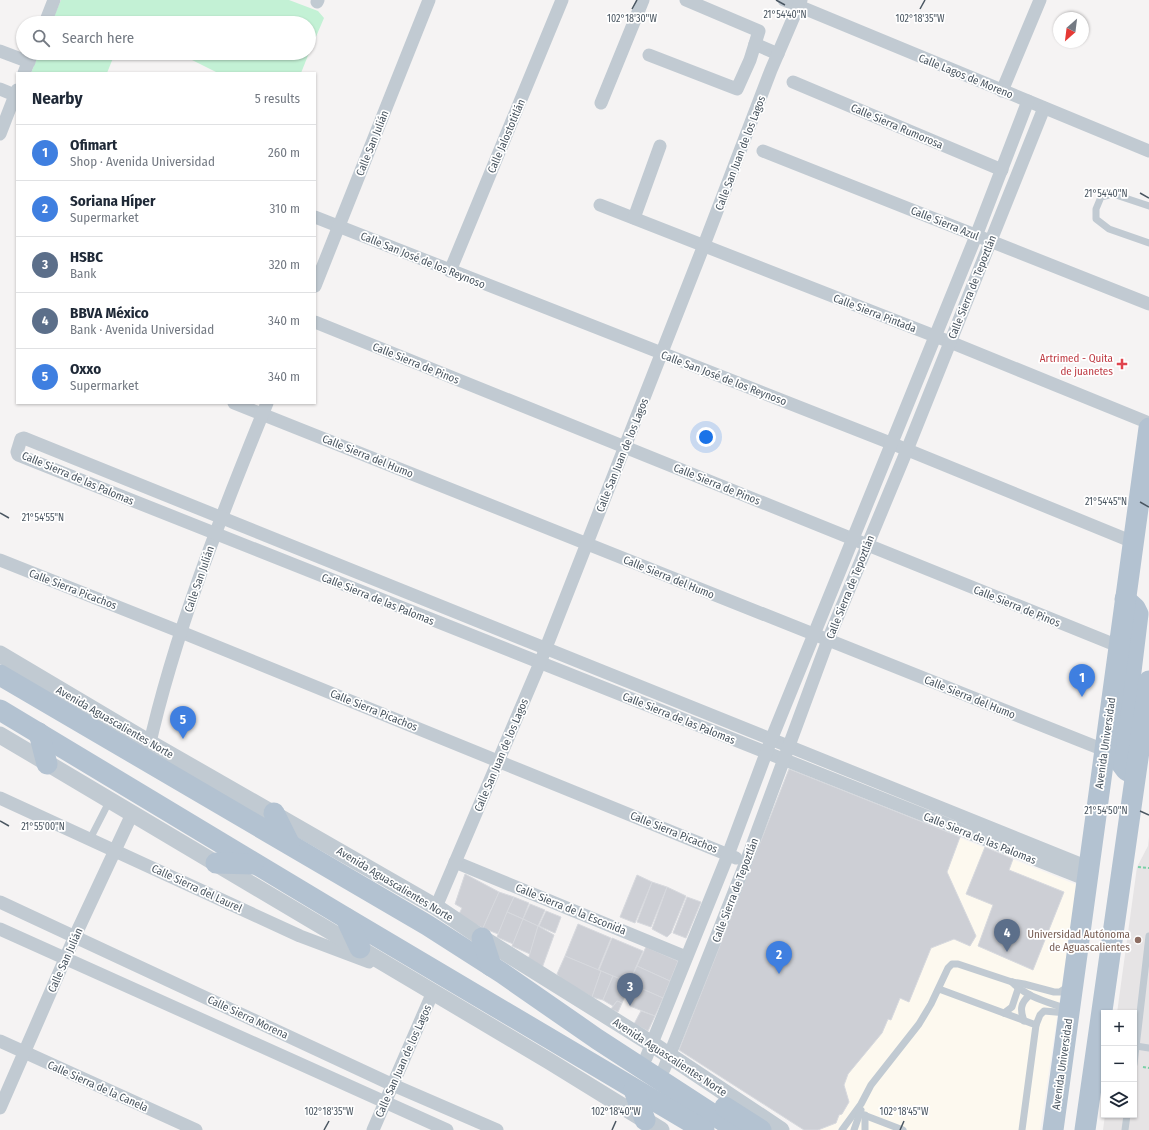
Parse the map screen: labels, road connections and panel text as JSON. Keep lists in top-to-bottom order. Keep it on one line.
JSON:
{"streets":{"main road":["Avenida Aguascalientes Norte","Avenida Universidad"],"street":["Calle Lagos de Moreno","Calle Sierra Rumorosa","Calle Jalostotitlán","Calle San Julián","Calle San Juan de los Lagos","Calle Sierra Azul","Calle San José de los Reynoso","Calle Sierra de Tepoztlán","Calle Sierra Pintada","Calle Sierra de Pinos","Calle Sierra del Humo","Calle Sierra de las Palomas","Calle Sierra Picachos","Calle Sierra del Laurel","Calle Sierra de la Esconida","Calle Sierra Morena","Calle Sierra de la Canela"]},"crossings":[["Calle Lagos de Moreno","Calle San Juan de los Lagos"],["Calle Lagos de Moreno","Calle Sierra de Tepoztlán"],["Calle Sierra Rumorosa","Calle Sierra de Tepoztlán"],["Calle Jalostotitlán","Calle San José de los Reynoso"],["Calle San Julián","Calle San José de los Reynoso"],["Calle San Julián","Calle Sierra del Humo"],["Calle San Julián","Calle Sierra de las Palomas"],["Calle San Julián","Calle Sierra Picachos"],["Calle San Julián","Avenida Aguascalientes Norte"],["Calle San Julián","Calle Sierra del Laurel"],["Calle San Julián","Calle Sierra Morena"],["Calle San Julián","Calle Sierra de la Canela"],["Calle San Juan de los Lagos","Calle San José de los Reynoso"],["Calle San Juan de los Lagos","Calle Sierra Pintada"],["Calle San Juan de los Lagos","Calle Sierra de Pinos"],["Calle San Juan de los Lagos","Calle Sierra del Humo"],["Calle San Juan de los Lagos","Calle Sierra de las Palomas"],["Calle San Juan de los Lagos","Calle Sierra Picachos"],["Calle San Juan de los Lagos","Avenida Aguascalientes Norte"],["Calle San Juan de los Lagos","Calle Sierra de la Esconida"],["Calle San Juan de los Lagos","Calle Sierra Morena"],["Calle Sierra Azul","Calle Sierra de Tepoztlán"],["Calle San José de los Reynoso","Calle Sierra de Tepoztlán"],["Calle San José de los Reynoso","Avenida Universidad"],["Calle Sierra de Tepoztlán","Calle Sierra Pintada"],["Calle Sierra de Tepoztlán","Calle Sierra de Pinos"],["Calle Sierra de Tepoztlán","Calle Sierra del Humo"],["Calle Sierra de Tepoztlán","Calle Sierra de las Palomas"],["Calle Sierra de Tepoztlán","Calle Sierra Picachos"],["Calle Sierra de Tepoztlán","Avenida Aguascalientes Norte"],["Calle Sierra de Tepoztlán","Calle Sierra de la Esconida"],["Calle Sierra de Pinos","Avenida Universidad"],["Calle Sierra del Humo","Avenida Universidad"],["Calle Sierra de las Palomas","Avenida Universidad"]],"places":{"health":["Artrimed - Quita de juanetes"],"other":["Universidad Autónoma de Aguascalientes"]},"north":"bottom left","page":{"search":"Search here","heading":["Nearby","5 results"],"list":[{"mark":"1","name":"Ofimart","note":"Shop · Avenida Universidad","value":"260 m"},{"mark":"2","name":"Soriana Híper","note":"Supermarket","value":"310 m"},{"mark":"3","name":"HSBC","note":"Bank","value":"320 m"},{"mark":"4","name":"BBVA México","note":"Bank · Avenida Universidad","value":"340 m"},{"mark":"5","name":"Oxxo","note":"Supermarket","value":"340 m"}],"pins":["1","5","4","2","3"],"map_buttons":["+","−"]},"coordinates":["21°54'40\"N","102°18'30\"W","102°18'35\"W","21°54'45\"N","21°54'55\"N","21°54'50\"N","21°55'00\"N","102°18'40\"W","102°18'45\"W"]}
